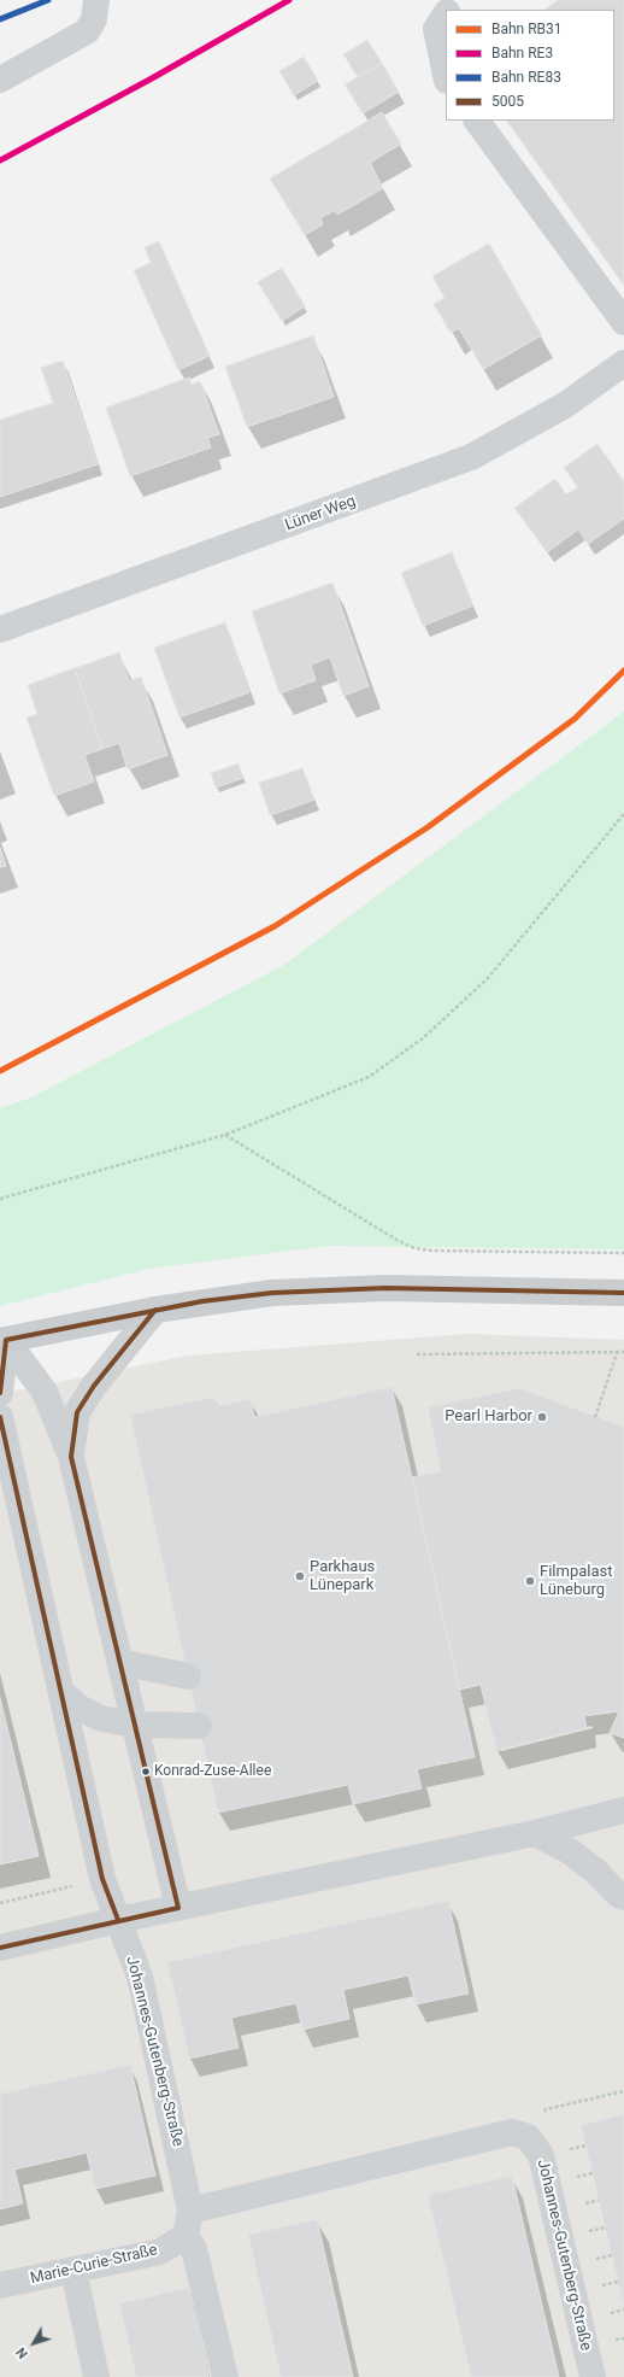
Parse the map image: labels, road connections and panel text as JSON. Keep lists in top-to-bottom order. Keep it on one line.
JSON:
{"streets":{"street":["Lüner Weg","Johannes-Gutenberg-Straße","Marie-Curie-Straße"]},"crossings":[["Johannes-Gutenberg-Straße","Marie-Curie-Straße"]],"places":["Pearl Harbor","Parkhaus Lünepark","Filmpalast Lüneburg","Konrad-Zuse-Allee"],"lines":["rail line RE3","rail line RE83","rail line RB31","transit line 5005"],"legend":["Bahn RB31","Bahn RE3","Bahn RE83","5005"],"north":"bottom left"}
